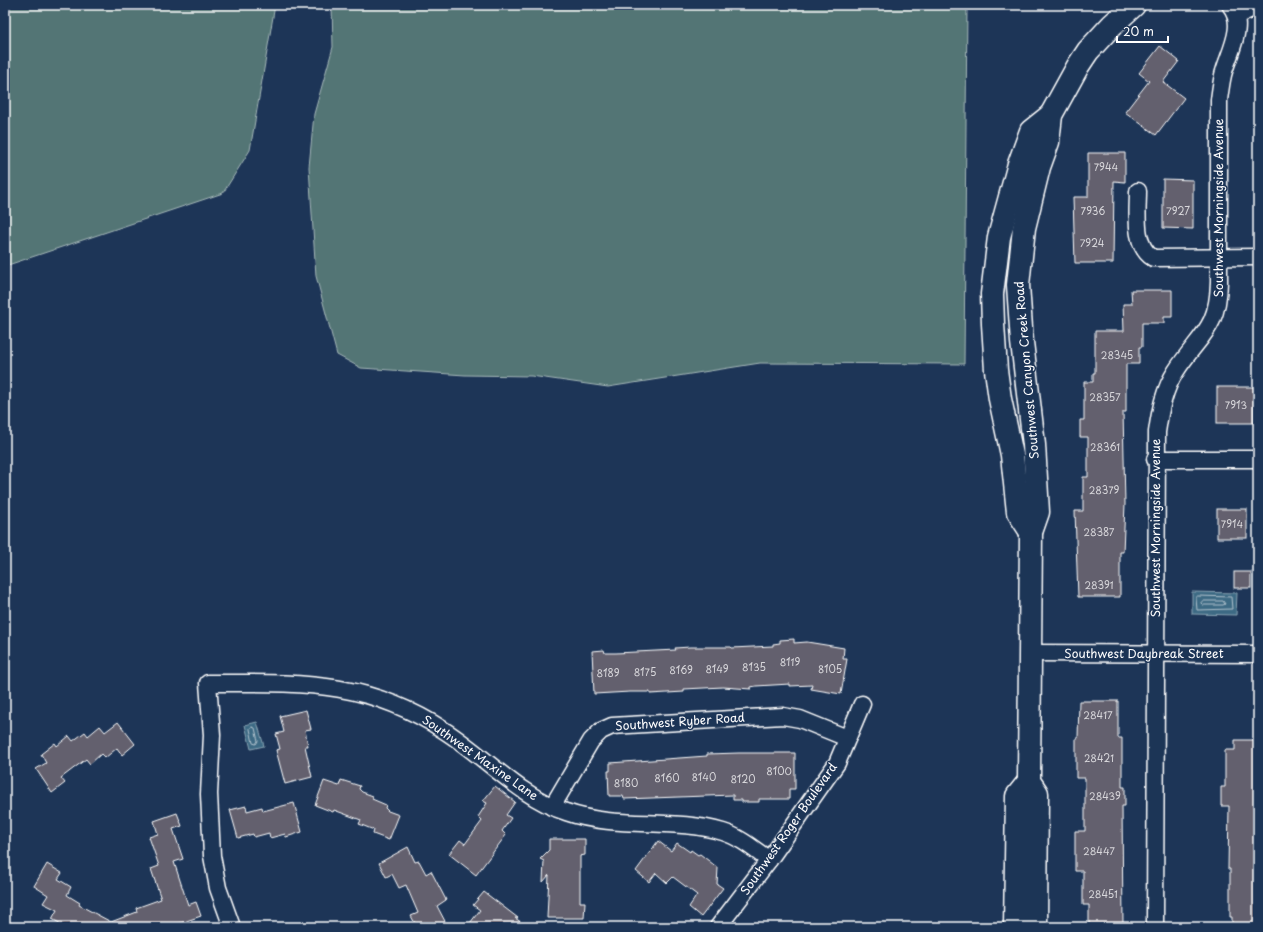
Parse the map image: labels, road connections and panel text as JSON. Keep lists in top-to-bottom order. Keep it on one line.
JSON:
{"streets":{"main road":["Southwest Canyon Creek Road"],"street":["Southwest Morningside Avenue","Southwest Daybreak Street","Southwest Ryber Road","Southwest Maxine Lane","Southwest Roger Boulevard"]},"crossings":[["Southwest Morningside Avenue","Southwest Daybreak Street"],["Southwest Canyon Creek Road","Southwest Daybreak Street"],["Southwest Ryber Road","Southwest Maxine Lane"],["Southwest Ryber Road","Southwest Roger Boulevard"],["Southwest Maxine Lane","Southwest Roger Boulevard"]],"house_numbers":["7944","7936","7927","7924","28345","28357","7913","28361","28379","7914","28387","28391","8119","8135","8149","8105","8169","8175","8189","28417","28421","8100","8140","8160","8120","8180","28439","28447","28451"],"scale_bar":"20 m"}
